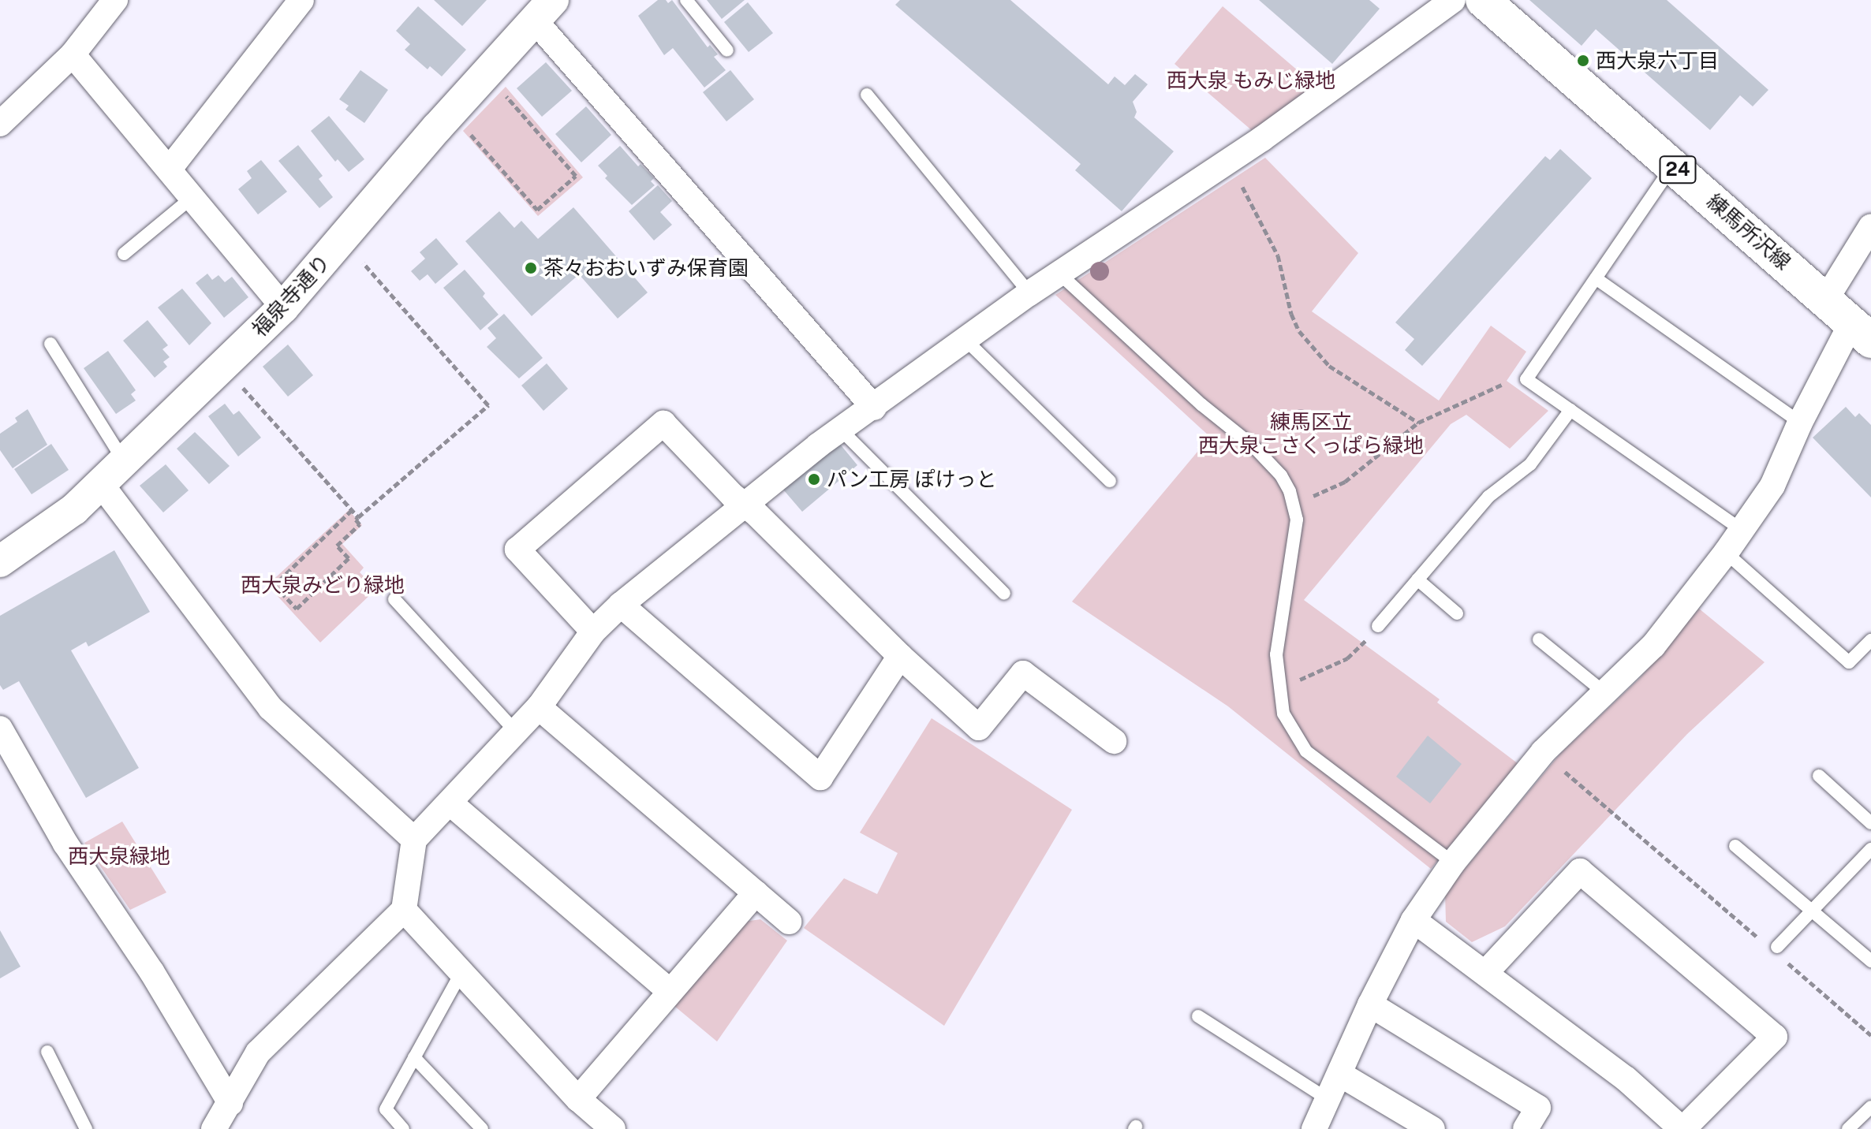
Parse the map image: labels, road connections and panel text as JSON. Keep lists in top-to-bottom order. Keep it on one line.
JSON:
{"streets":{"main road":["24","練馬所沢線"],"street":["福泉寺通り"]},"parks":["西大泉 もみじ緑地","練馬区立 西大泉こさくっぱら緑地","西大泉みどり緑地","西大泉緑地"],"places":["西大泉六丁目","茶々おおいずみ保育園","パン工房 ぽけっと"]}
